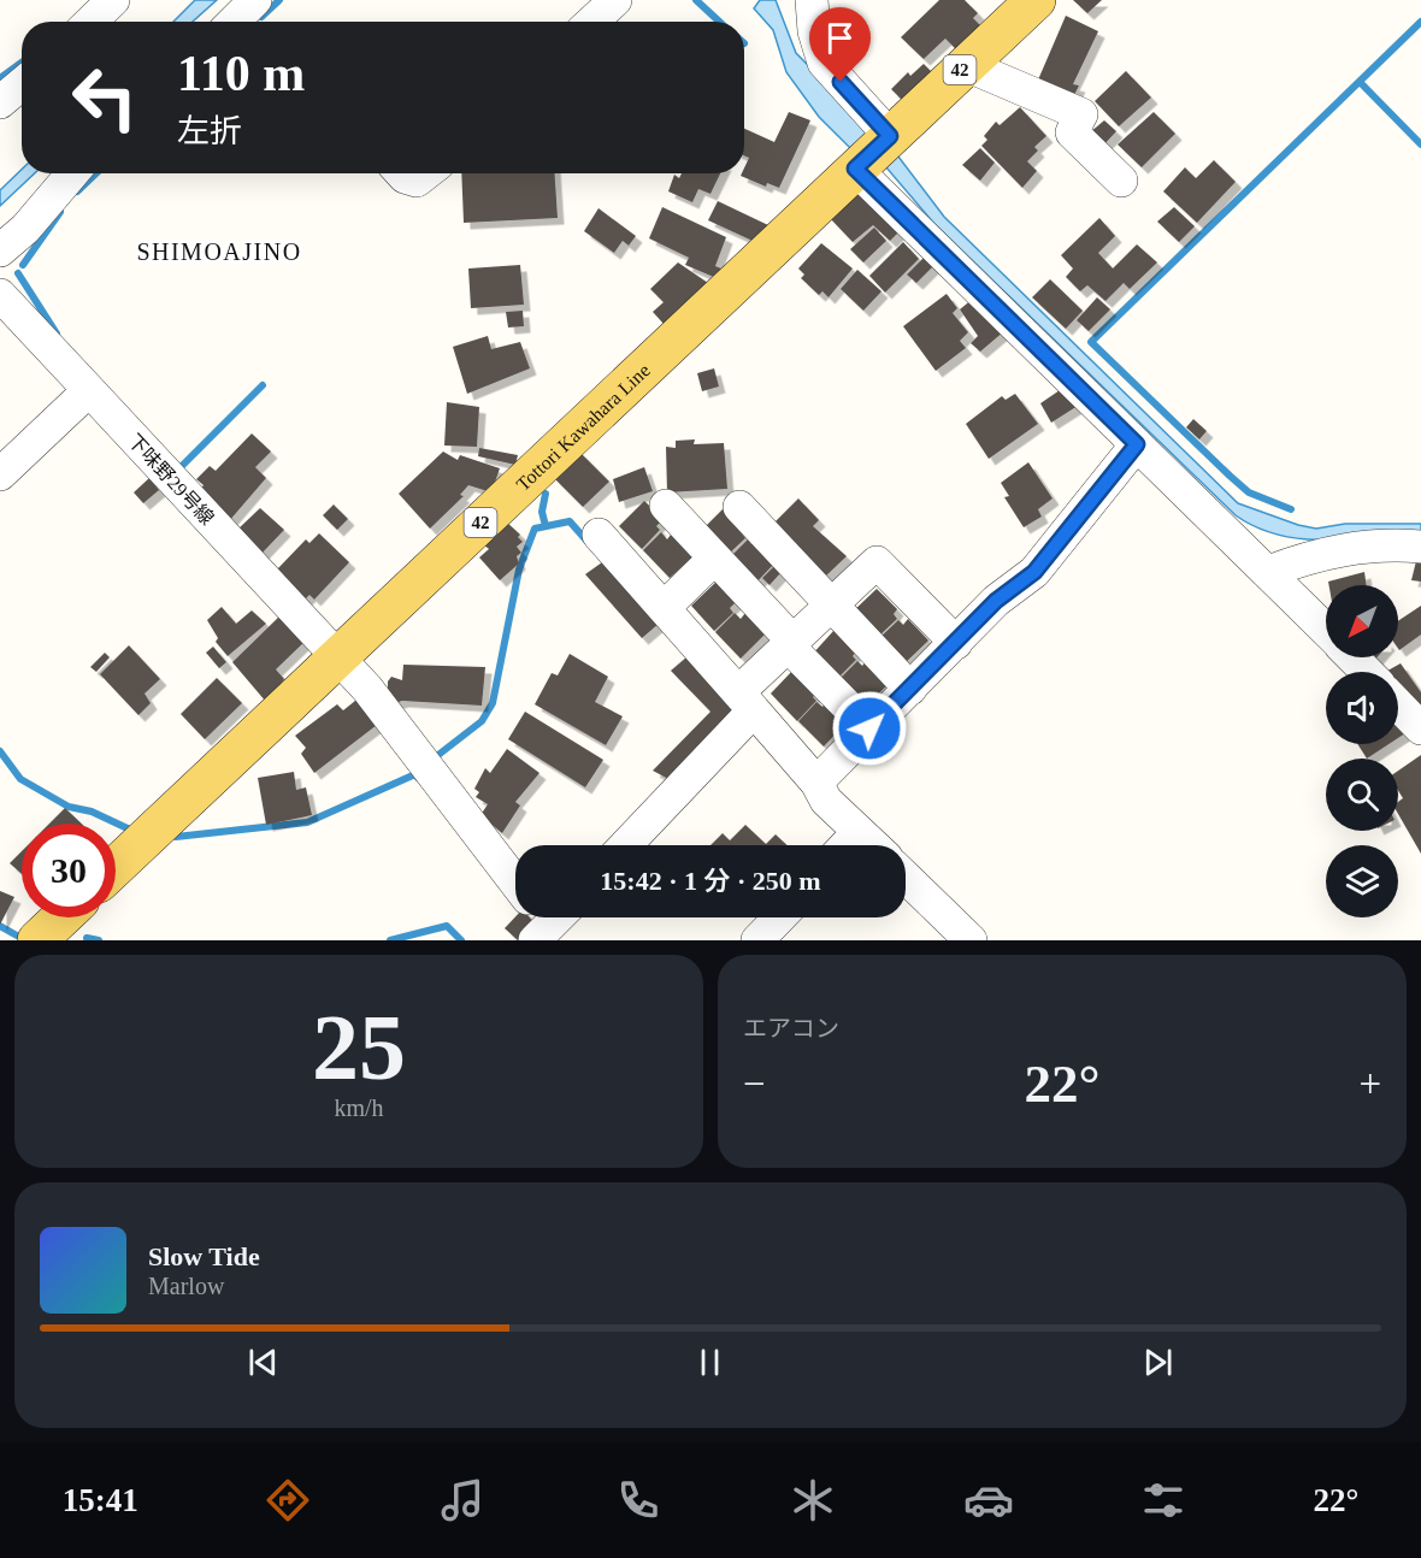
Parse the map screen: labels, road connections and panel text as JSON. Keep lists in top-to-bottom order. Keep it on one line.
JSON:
{"streets":{"main road":["42","Tottori Kawahara Line"],"street":["下味野29号線"]},"crossings":[["Tottori Kawahara Line","下味野29号線"]],"districts":["SHIMOAJINO"],"north":"bottom left","page":{"turn":["110 m","左折"],"limit":"30","trip":"15:42 · 1 分 · 250 m","tile":[["25","km/h"],"エアコン"],"heat":["−","22°","+"],"song":["Slow Tide","Marlow"],"tabs":["15:41","22°"]}}
